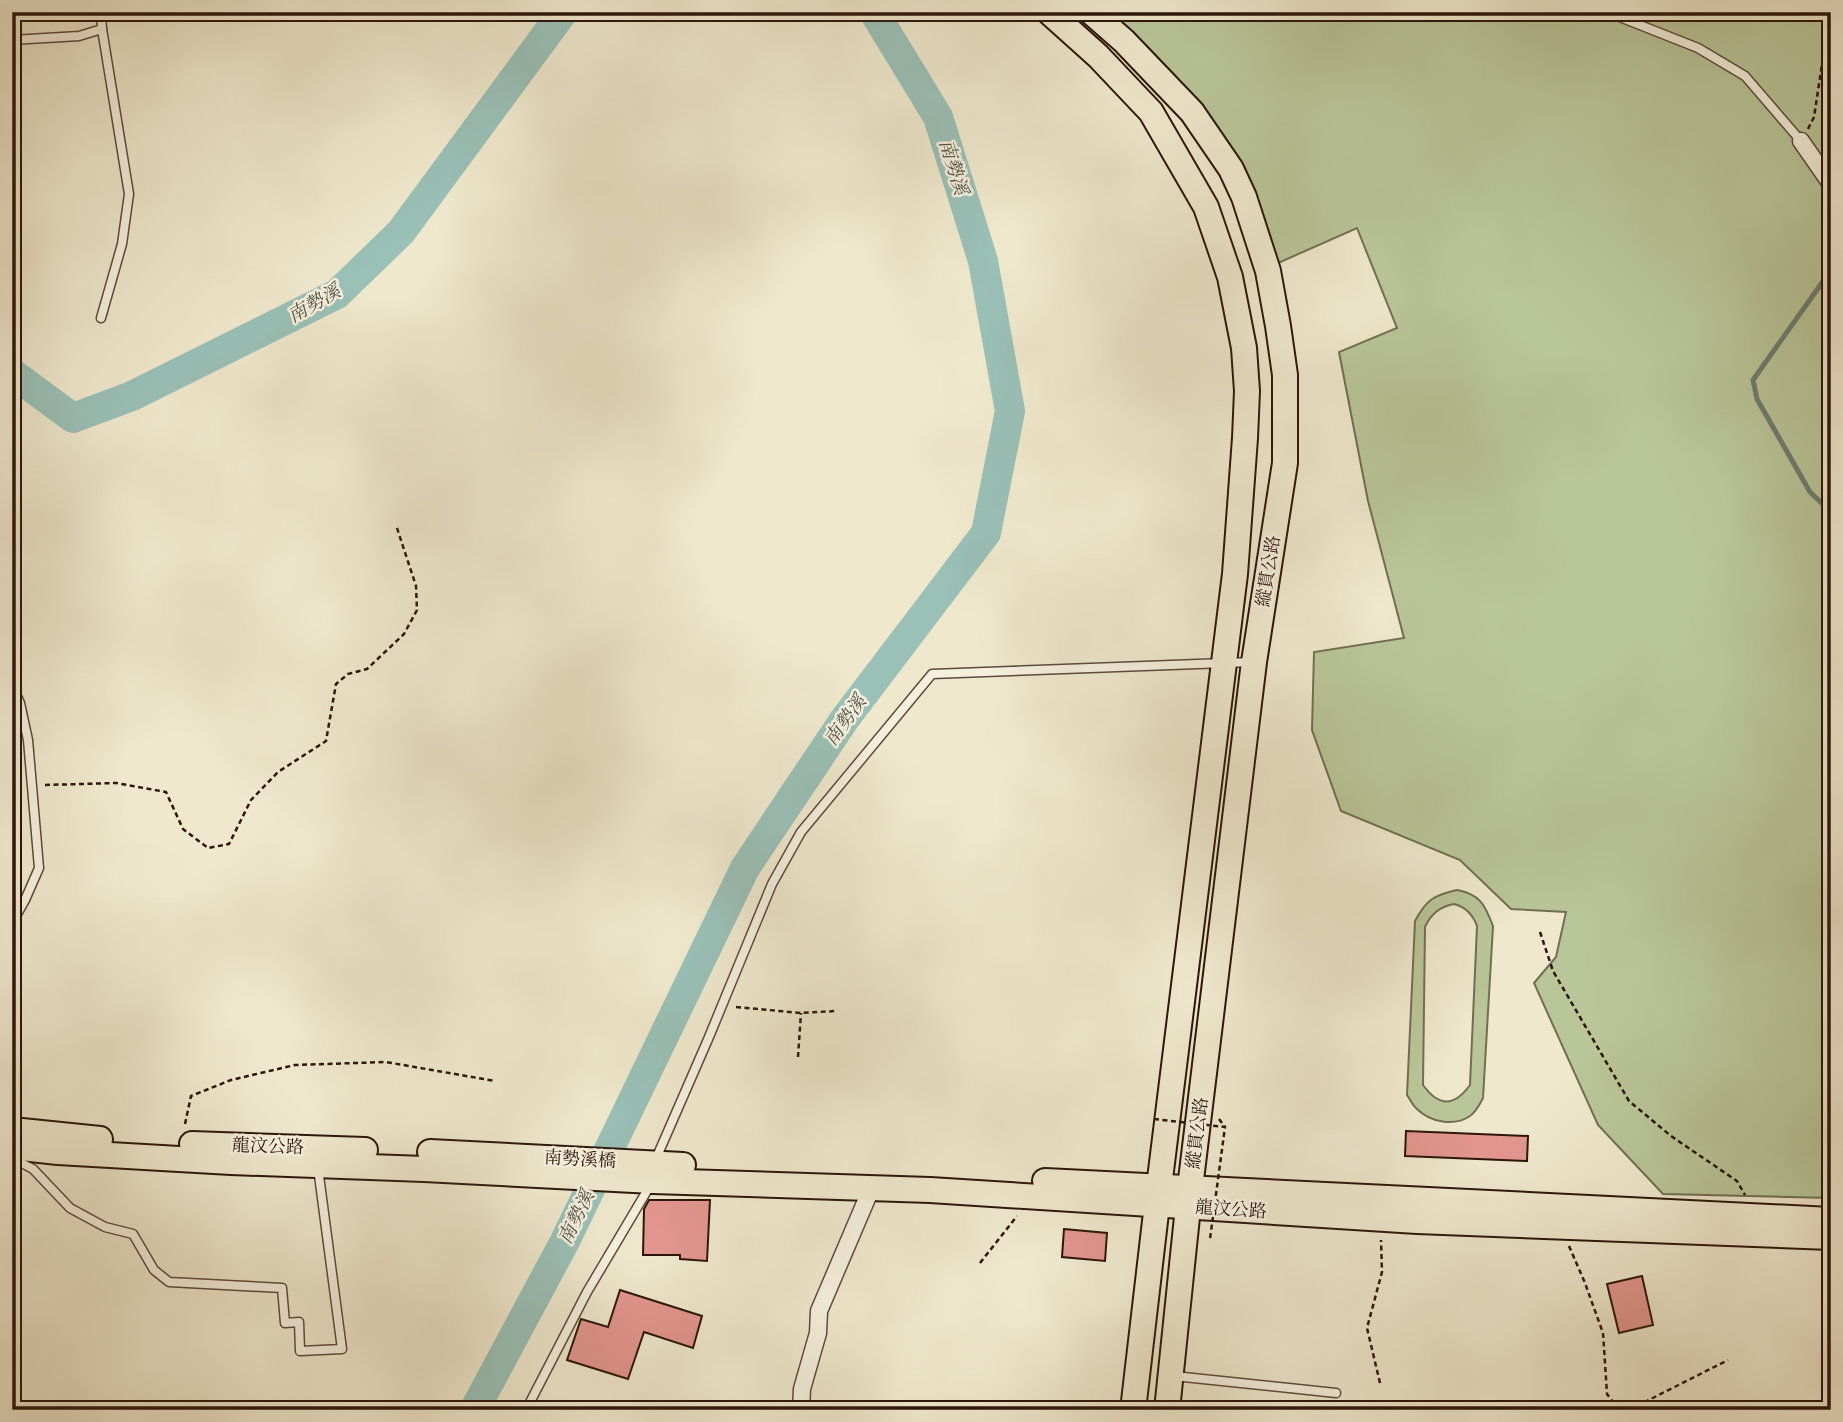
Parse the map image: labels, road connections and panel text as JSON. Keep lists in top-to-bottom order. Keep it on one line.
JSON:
{"streets":{"main road":["縱貫公路","龍汶公路","南勢溪橋"]},"crossings":[["縱貫公路","龍汶公路"],["龍汶公路","南勢溪橋"]],"water":["南勢溪"]}
